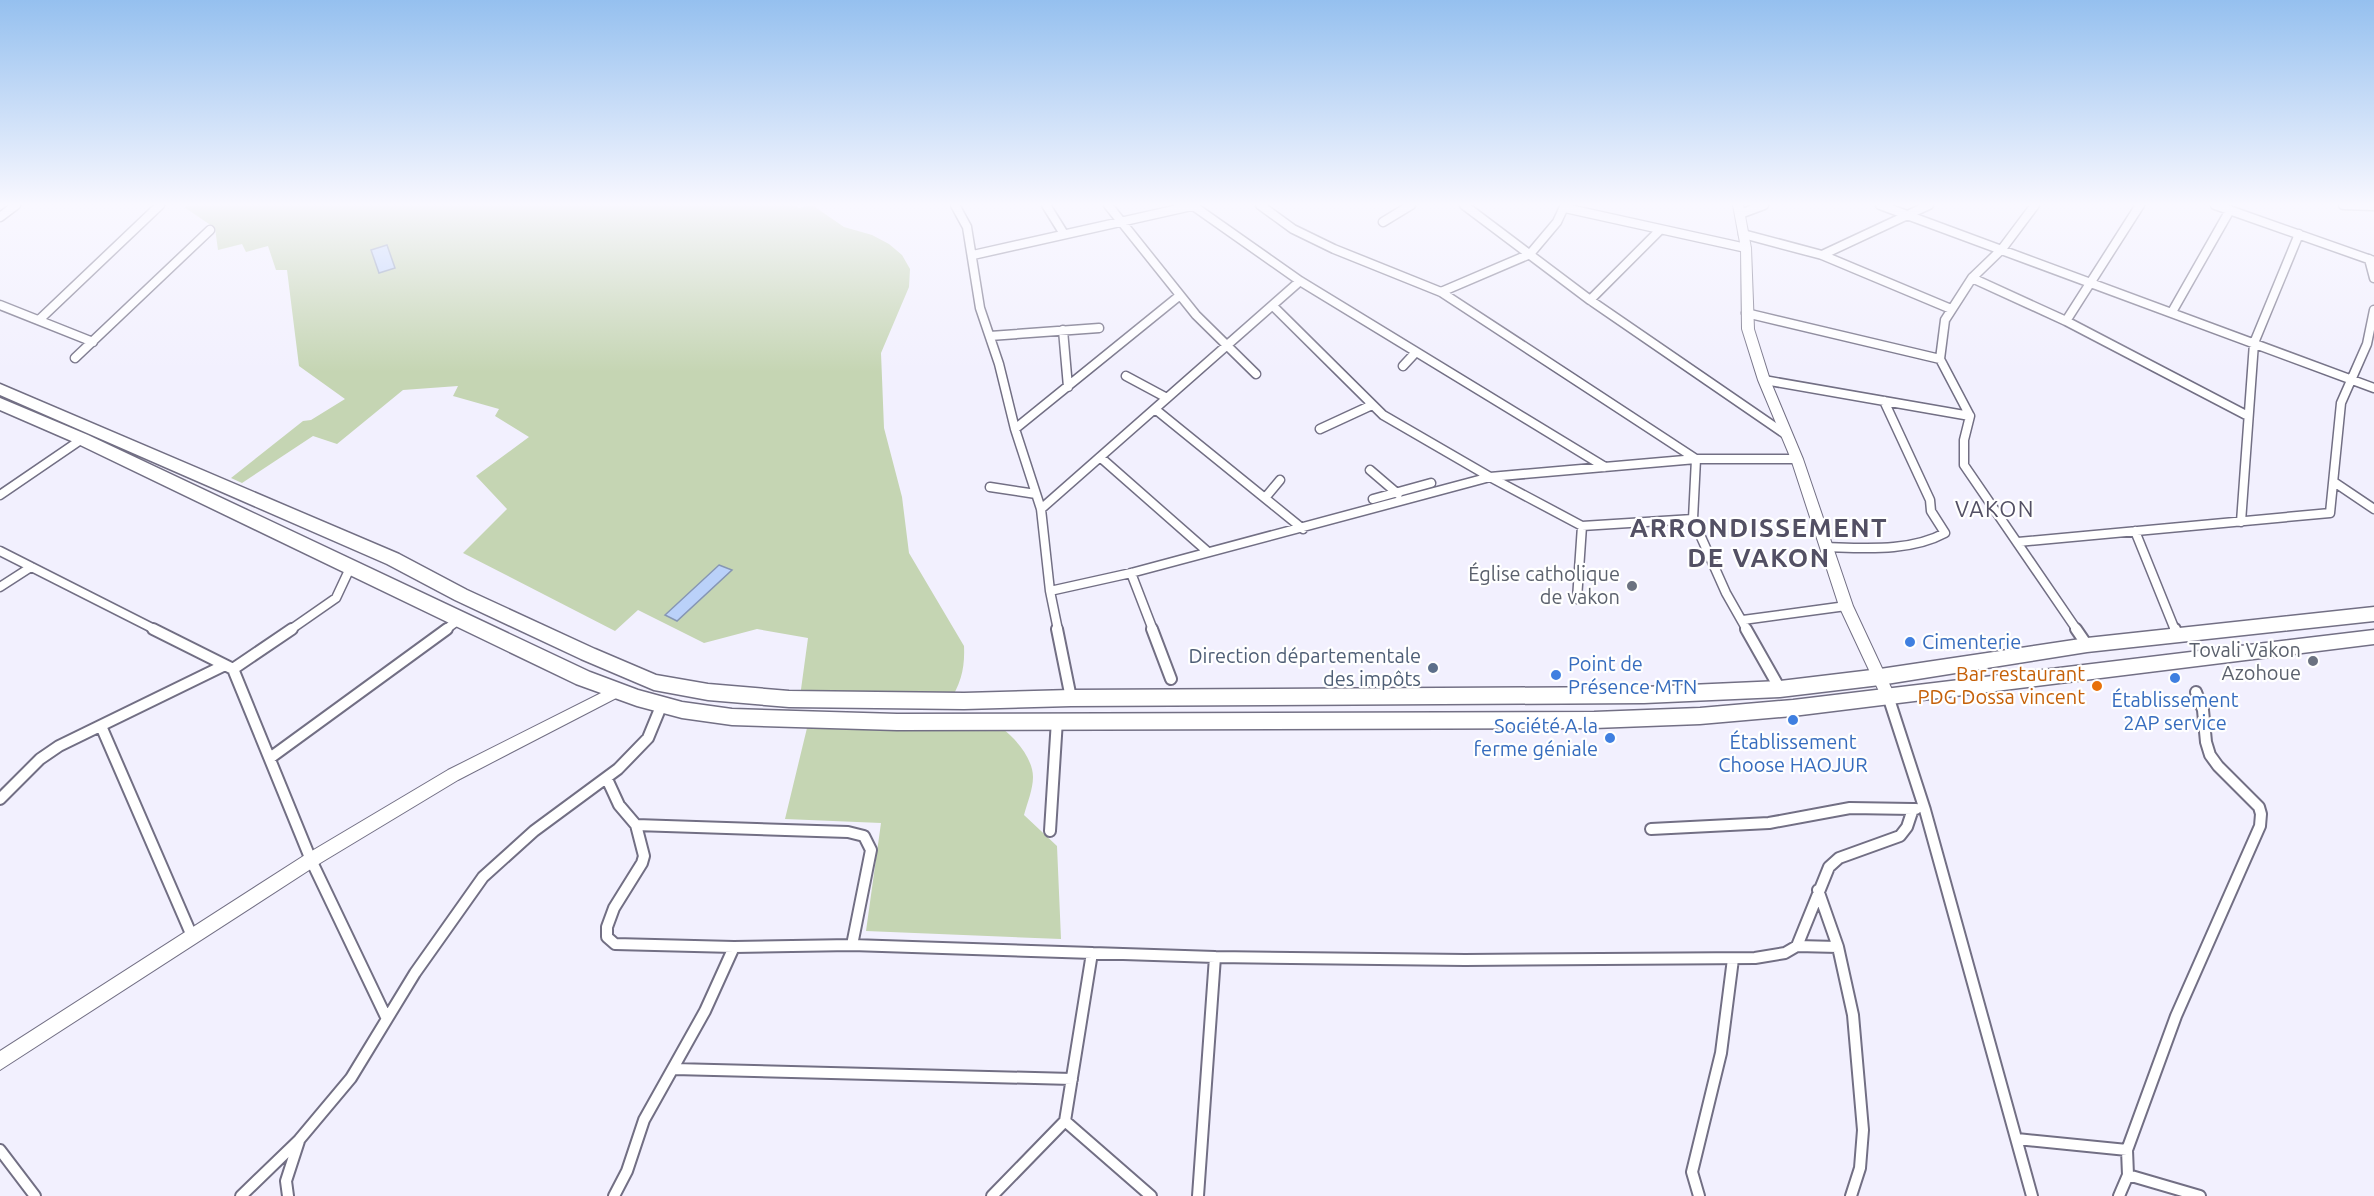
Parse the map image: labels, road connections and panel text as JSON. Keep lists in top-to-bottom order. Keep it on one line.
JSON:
{"districts":["VAKON","ARRONDISSEMENT DE VAKON"],"places":["Église catholique de vakon","Cimenterie","Tovali Vakon Azohoue","Direction départementale des impôts","Point de Présence MTN","Établissement 2AP service","Bar restaurant PDG Dossa vincent","Établissement Choose HAOJUR","Société A la ferme géniale"]}
